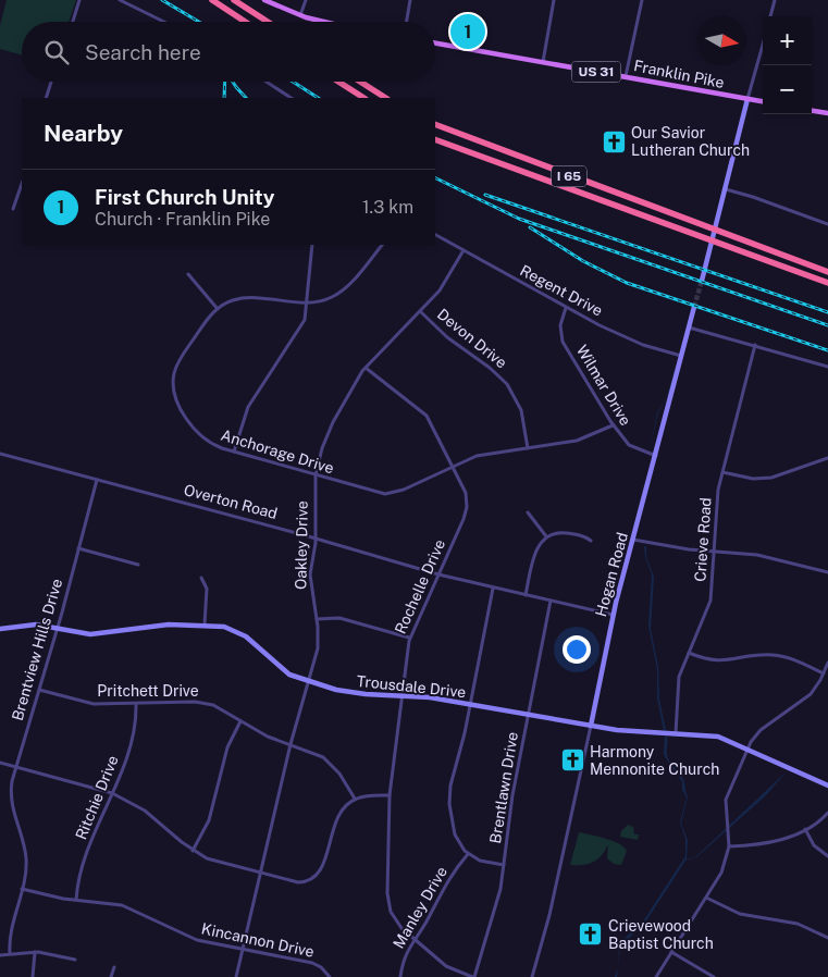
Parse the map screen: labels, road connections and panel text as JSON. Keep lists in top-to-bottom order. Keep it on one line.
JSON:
{"streets":{"highway":["I 65"],"main road":["US 31","Franklin Pike"],"street":["Regent Drive","Devon Drive","Wilmar Drive","Anchorage Drive","Overton Road","Crieve Road","Oakley Drive","Hogan Road","Rochelle Drive","Brentview Hills Drive","Trousdale Drive","Pritchett Drive","Brentlawn Drive","Ritchie Drive","Manley Drive","Kincannon Drive"]},"crossings":[["Regent Drive","Wilmar Drive"],["Regent Drive","Oakley Drive"],["Regent Drive","Hogan Road"],["Devon Drive","Anchorage Drive"],["Devon Drive","Oakley Drive"],["Wilmar Drive","Anchorage Drive"],["Wilmar Drive","Hogan Road"],["Anchorage Drive","Oakley Drive"],["Anchorage Drive","Rochelle Drive"],["Overton Road","Oakley Drive"],["Overton Road","Hogan Road"],["Overton Road","Rochelle Drive"],["Overton Road","Brentview Hills Drive"],["Overton Road","Brentlawn Drive"],["Crieve Road","Trousdale Drive"],["Oakley Drive","Rochelle Drive"],["Oakley Drive","Trousdale Drive"],["Oakley Drive","Pritchett Drive"],["Oakley Drive","Kincannon Drive"],["Hogan Road","Trousdale Drive"],["Rochelle Drive","Trousdale Drive"],["Rochelle Drive","Brentlawn Drive"],["Rochelle Drive","Manley Drive"],["Brentview Hills Drive","Trousdale Drive"],["Brentview Hills Drive","Pritchett Drive"],["Brentview Hills Drive","Kincannon Drive"],["Trousdale Drive","Brentlawn Drive"],["Pritchett Drive","Ritchie Drive"],["Ritchie Drive","Kincannon Drive"]],"places":{"church":["Our Savior Lutheran Church","Harmony Mennonite Church","Crievewood Baptist Church"]},"north":"right","page":{"pins":"1","map_buttons":["+","−"],"search":"Search here","heading":"Nearby","list":[{"mark":"1","name":"First Church Unity","note":"Church · Franklin Pike","value":"1.3 km"}]}}
